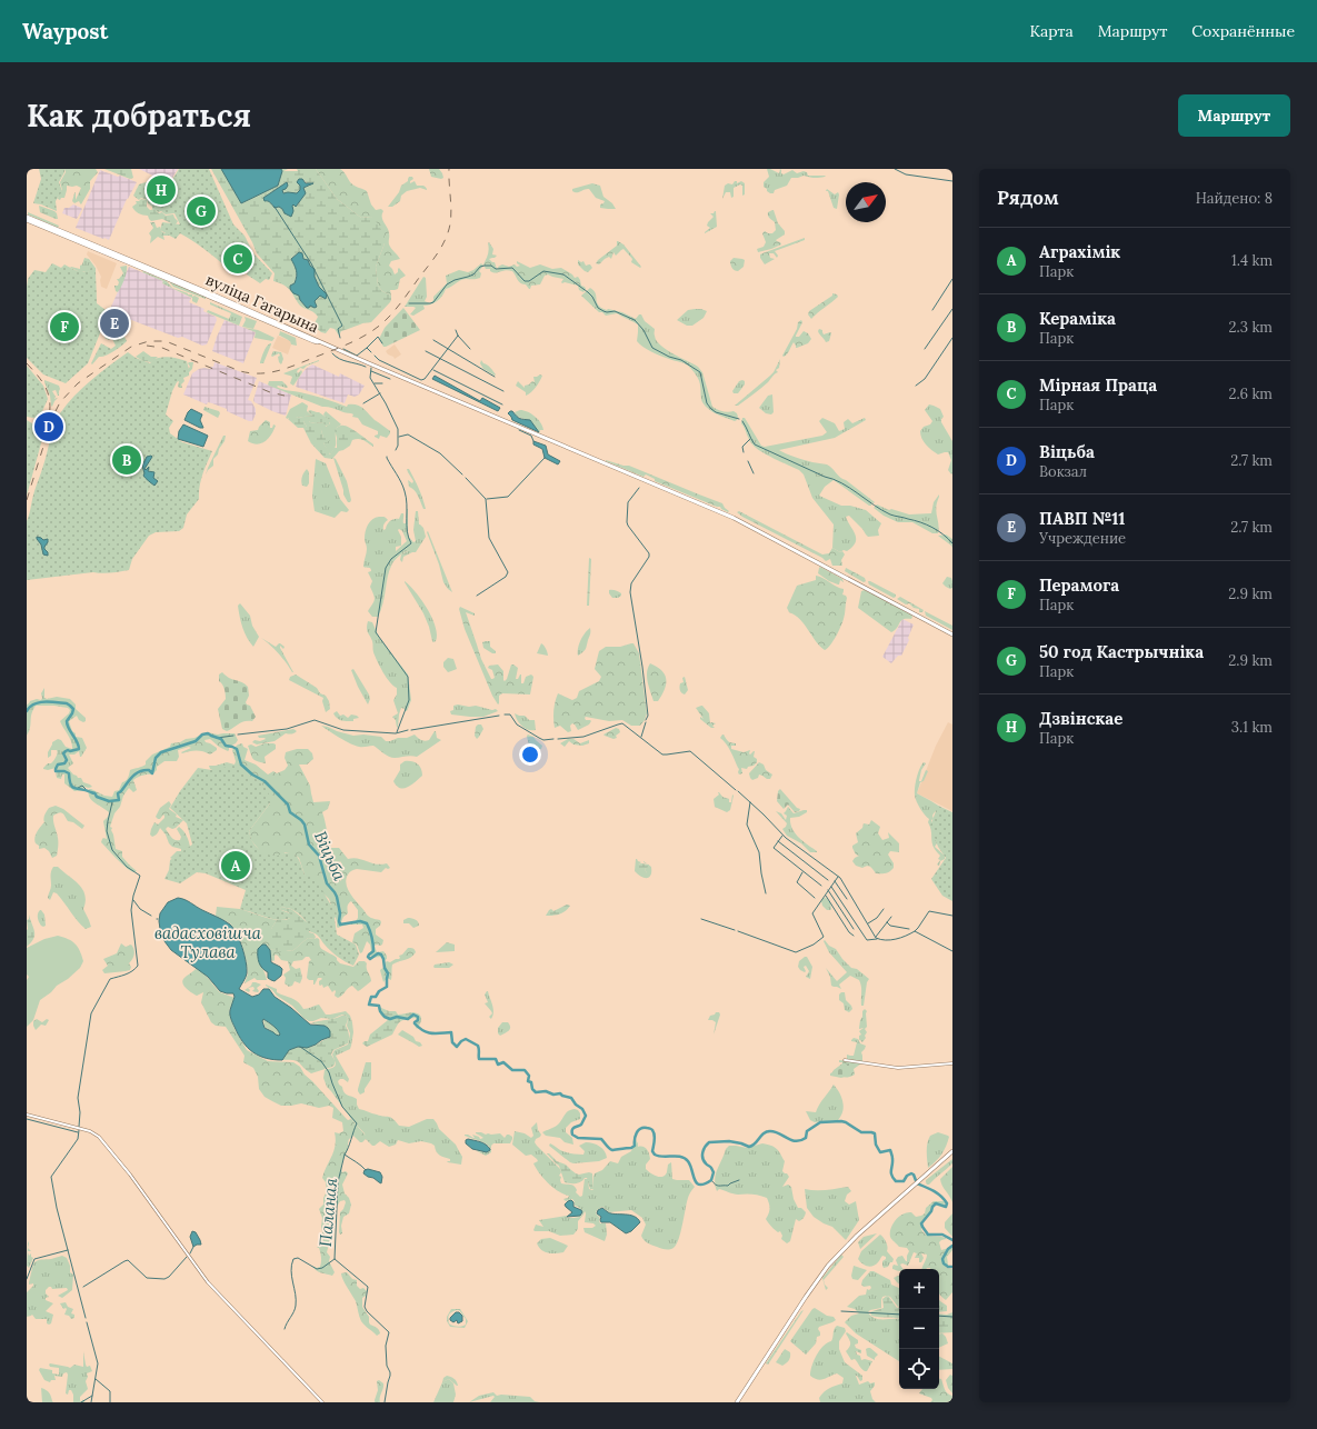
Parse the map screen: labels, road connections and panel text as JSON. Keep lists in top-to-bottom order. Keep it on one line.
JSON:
{"streets":{"main road":["вуліца Гагарына"]},"water":["Віцьба","вадасховішча Тулава","Паланая"],"north":"top right","page":{"header":"Waypost","nav":["Карта","Маршрут","Сохранённые"],"buttons":"Маршрут","title":"Как добраться","heading":["Рядом","Найдено: 8"],"pins":["H","G","C","E","F","D","B","A"],"list":[{"mark":"A","name":"Аграхімік","note":"Парк","value":"1.4 km"},{"mark":"B","name":"Кераміка","note":"Парк","value":"2.3 km"},{"mark":"C","name":"Мірная Праца","note":"Парк","value":"2.6 km"},{"mark":"D","name":"Віцьба","note":"Вокзал","value":"2.7 km"},{"mark":"E","name":"ПАВП №11","note":"Учреждение","value":"2.7 km"},{"mark":"F","name":"Перамога","note":"Парк","value":"2.9 km"},{"mark":"G","name":"50 год Кастрычніка","note":"Парк","value":"2.9 km"},{"mark":"H","name":"Дзвінскае","note":"Парк","value":"3.1 km"}],"map_buttons":["+","−"]}}
